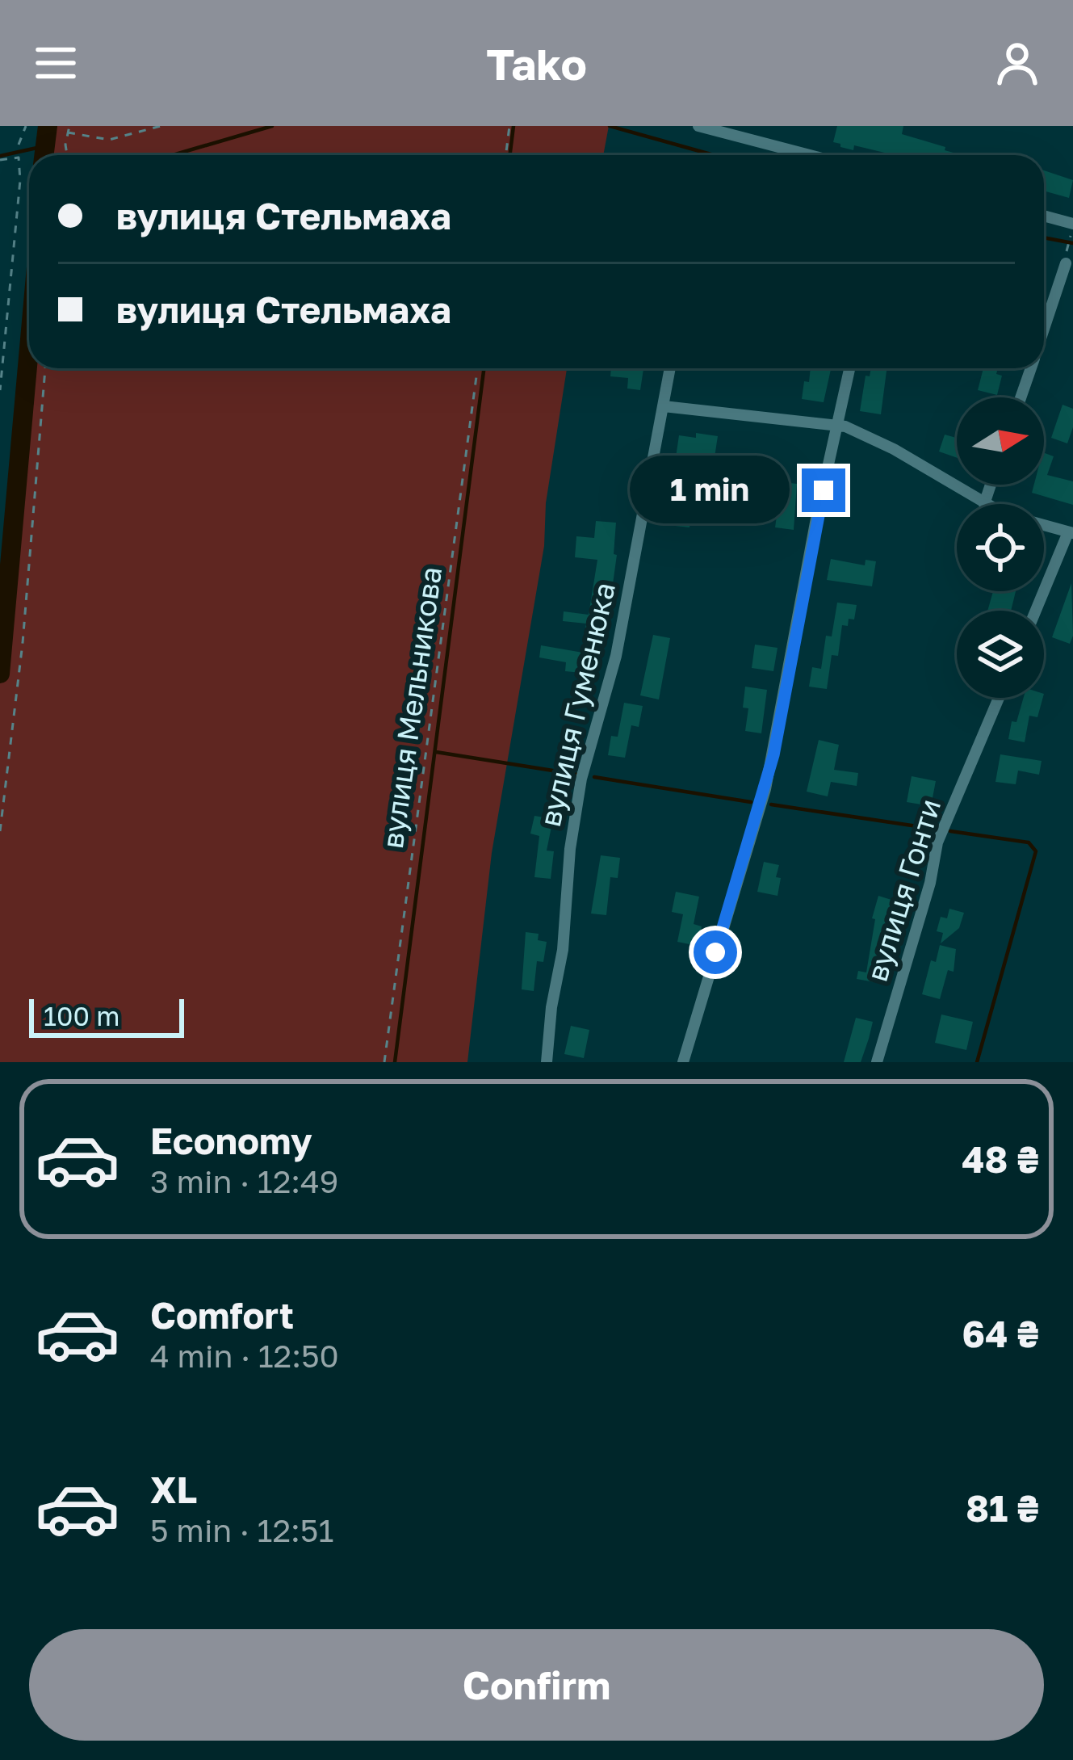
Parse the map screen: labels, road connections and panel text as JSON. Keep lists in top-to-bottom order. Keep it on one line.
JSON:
{"streets":{"street":["вулиця Гуменюка","вулиця Гонти"],"path":["вулиця Мельникова"]},"scale_bar":"100 m","north":"right","page":{"header":"Tako","banner":["вулиця Стельмаха","вулиця Стельмаха"],"bubble":"1 min","scale":"100 m","list":[{"name":"Economy","note":"3 min · 12:49","value":"48 ₴"},{"name":"Comfort","note":"4 min · 12:50","value":"64 ₴"},{"name":"XL","note":"5 min · 12:51","value":"81 ₴"}],"buttons":"Confirm"}}
